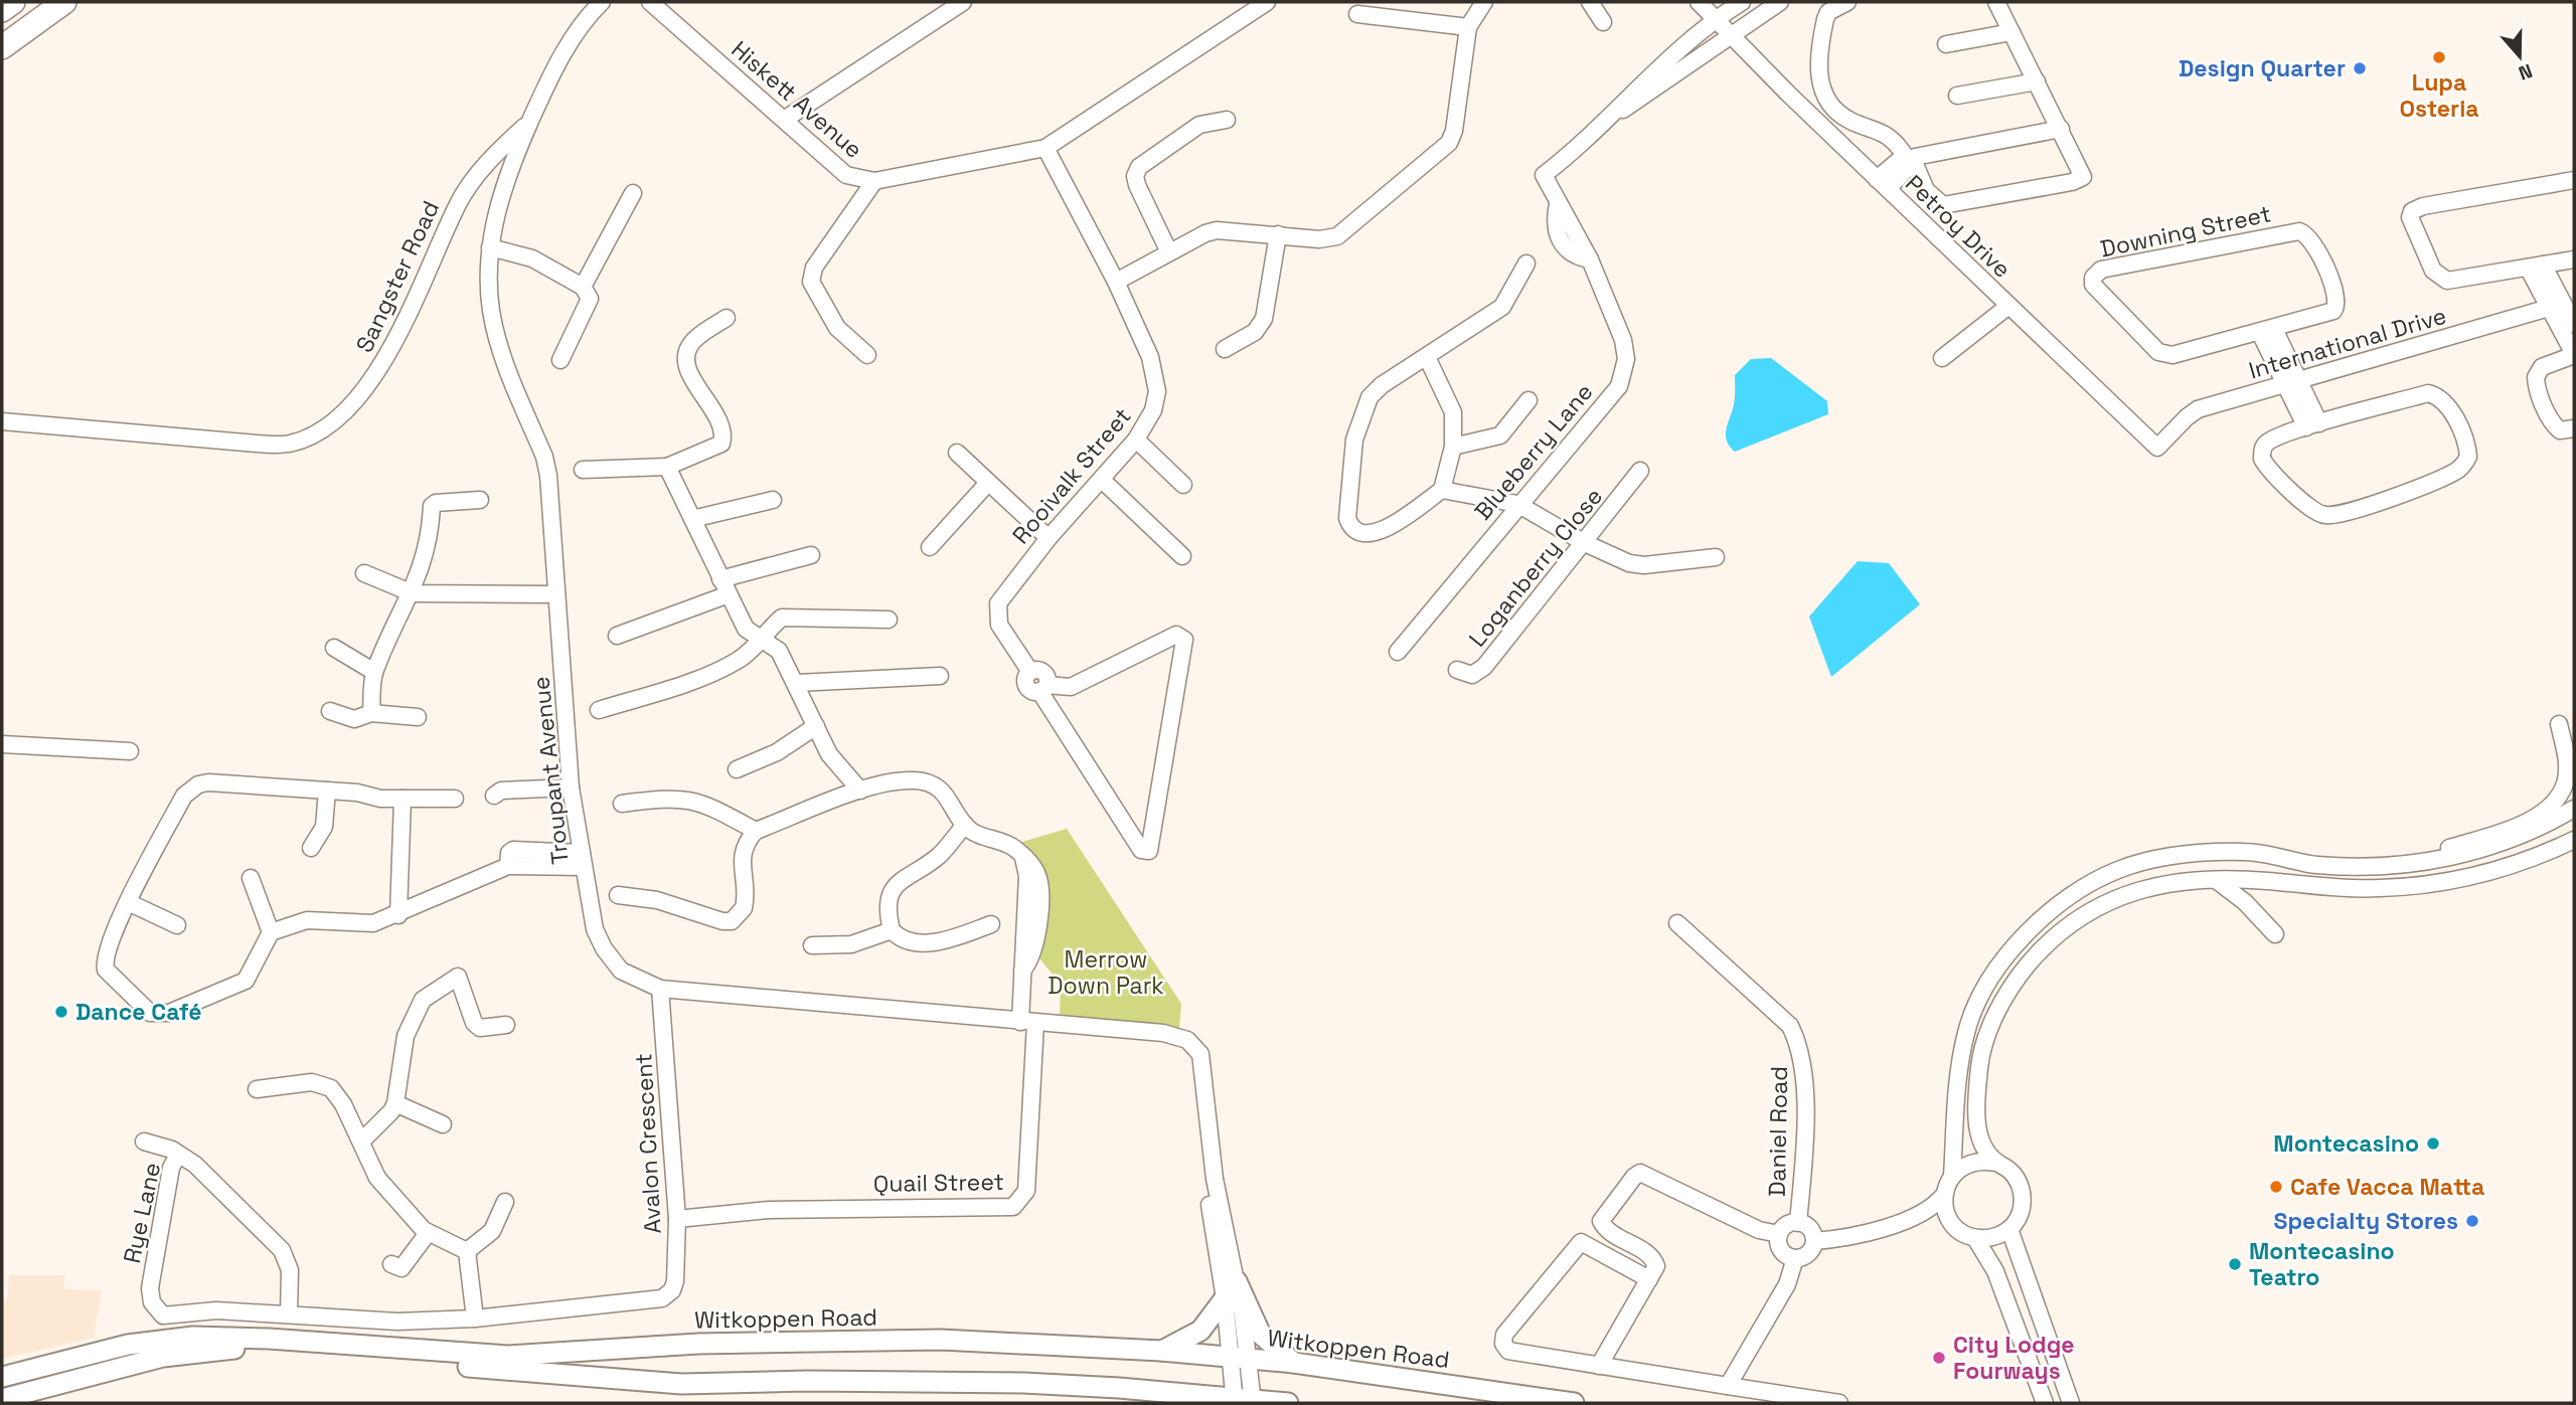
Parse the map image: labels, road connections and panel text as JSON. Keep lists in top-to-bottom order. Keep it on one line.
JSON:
{"streets":{"main road":["Witkoppen Road"],"street":["Hiskett Avenue","Petroy Drive","Downing Street","Sangster Road","International Drive","Blueberry Lane","Rooivalk Street","Loganberry Close","Troupant Avenue","Daniel Road","Avalon Crescent","Quail Street","Rye Lane"]},"crossings":[["Hiskett Avenue","Rooivalk Street"],["Petroy Drive","International Drive"],["Sangster Road","Troupant Avenue"],["Troupant Avenue","Avalon Crescent"],["Troupant Avenue","Quail Street"],["Avalon Crescent","Quail Street"],["Avalon Crescent","Rye Lane"]],"parks":["Merrow Down Park"],"places":["Lupa Osteria","Design Quarter","Dance Café","Montecasino","Cafe Vacca Matta","Specialty Stores","Montecasino Teatro","City Lodge Fourways"],"north":"bottom"}
